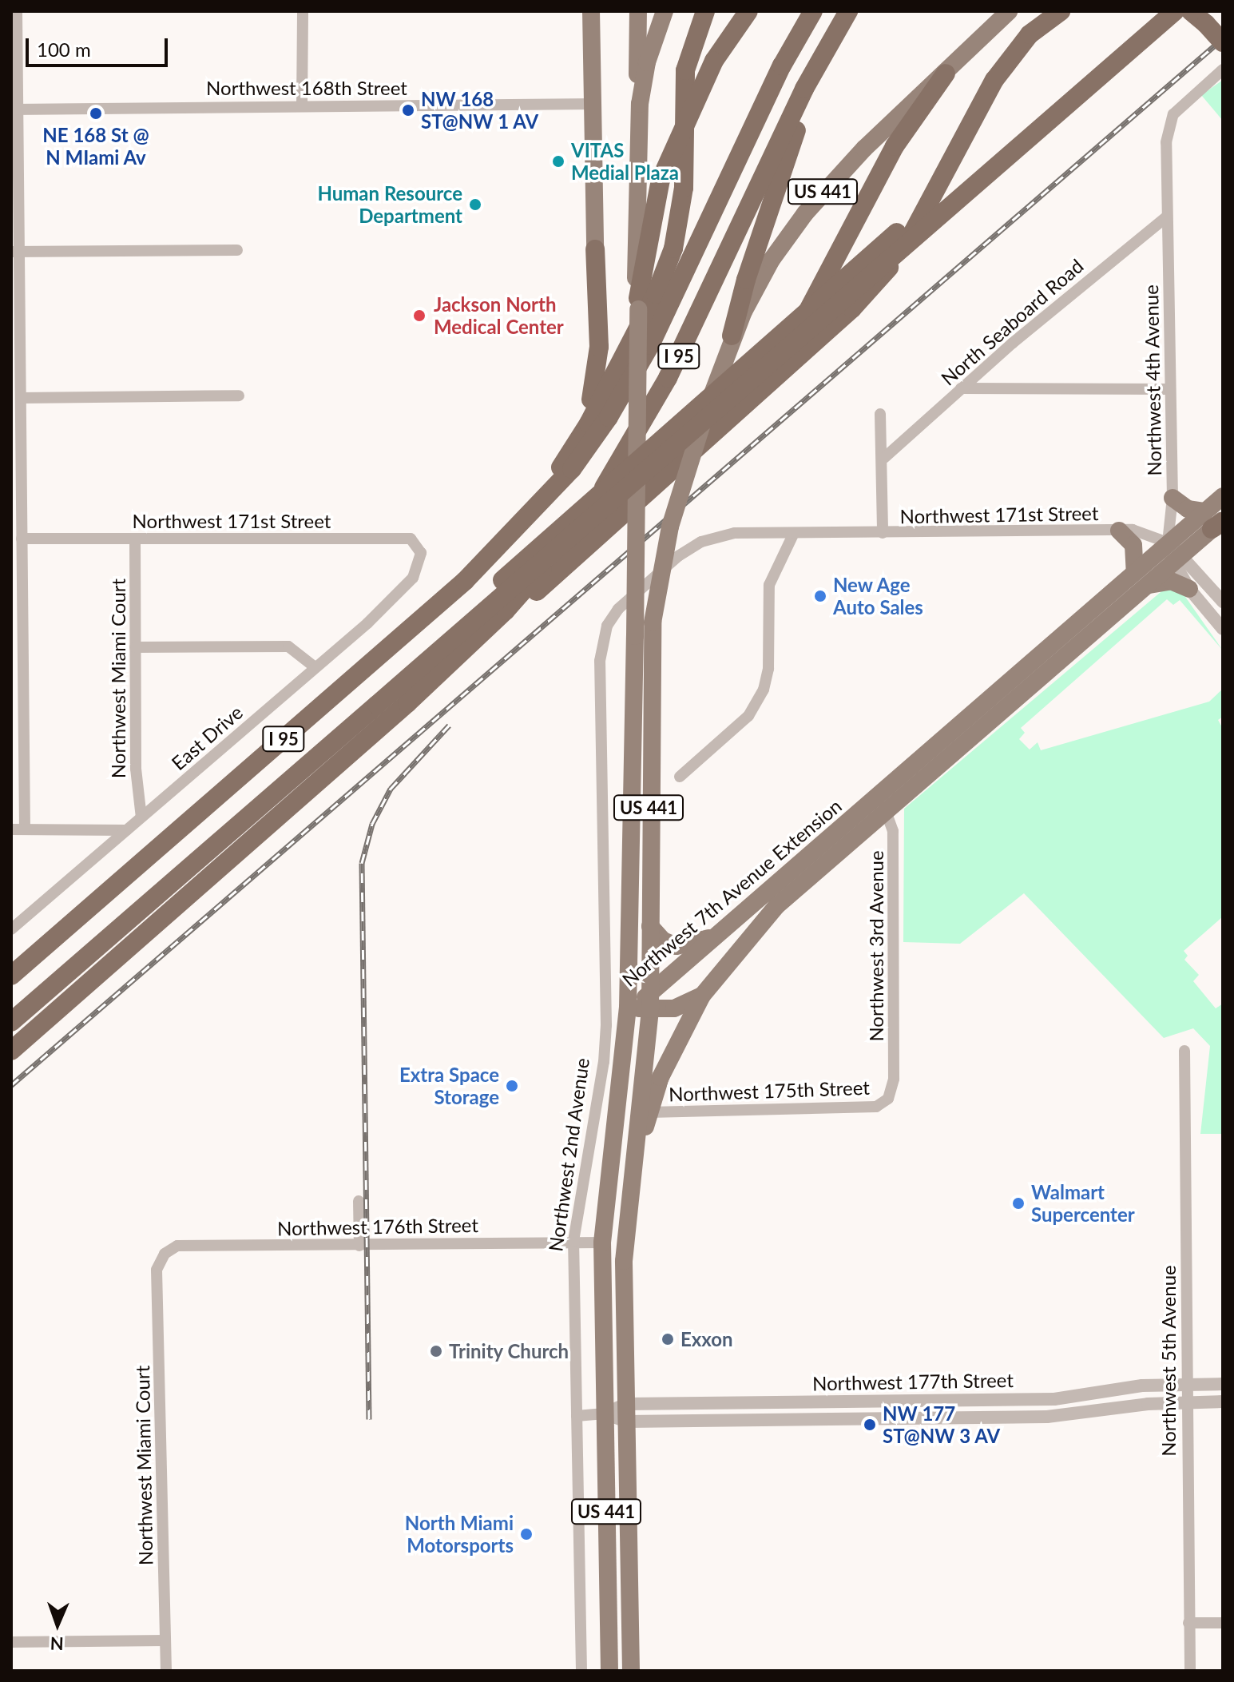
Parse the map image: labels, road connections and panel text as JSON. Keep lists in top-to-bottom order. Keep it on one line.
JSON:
{"streets":{"highway":["I 95"],"main road":["US 441","Northwest 7th Avenue Extension","Northwest 2nd Avenue"],"street":["Northwest 168th Street","North Seaboard Road","Northwest 4th Avenue","Northwest 171st Street","Northwest Miami Court","East Drive","Northwest 3rd Avenue","Northwest 175th Street","Northwest 176th Street","Northwest 5th Avenue","Northwest 177th Street"]},"crossings":[["US 441","Northwest 7th Avenue Extension"],["US 441","Northwest 2nd Avenue"],["US 441","Northwest 177th Street"],["North Seaboard Road","Northwest 4th Avenue"],["Northwest 4th Avenue","Northwest 171st Street"],["Northwest 4th Avenue","Northwest 7th Avenue Extension"],["Northwest 171st Street","Northwest Miami Court"],["Northwest 171st Street","East Drive"],["Northwest 171st Street","Northwest 7th Avenue Extension"],["Northwest 171st Street","Northwest 2nd Avenue"],["Northwest Miami Court","East Drive"],["Northwest Miami Court","Northwest 176th Street"],["Northwest 7th Avenue Extension","Northwest 3rd Avenue"],["Northwest 7th Avenue Extension","Northwest 2nd Avenue"],["Northwest 3rd Avenue","Northwest 175th Street"],["Northwest 2nd Avenue","Northwest 176th Street"],["Northwest 2nd Avenue","Northwest 177th Street"],["Northwest 5th Avenue","Northwest 177th Street"]],"places":["NW 168 ST@NW 1 AV","NE 168 St @ N MIami Av","VITAS Medial Plaza","Human Resource Department","Jackson North Medical Center","New Age Auto Sales","Extra Space Storage","Walmart Supercenter","Exxon","Trinity Church","NW 177 ST@NW 3 AV","North Miami Motorsports"],"scale_bar":"100 m","north":"bottom"}
